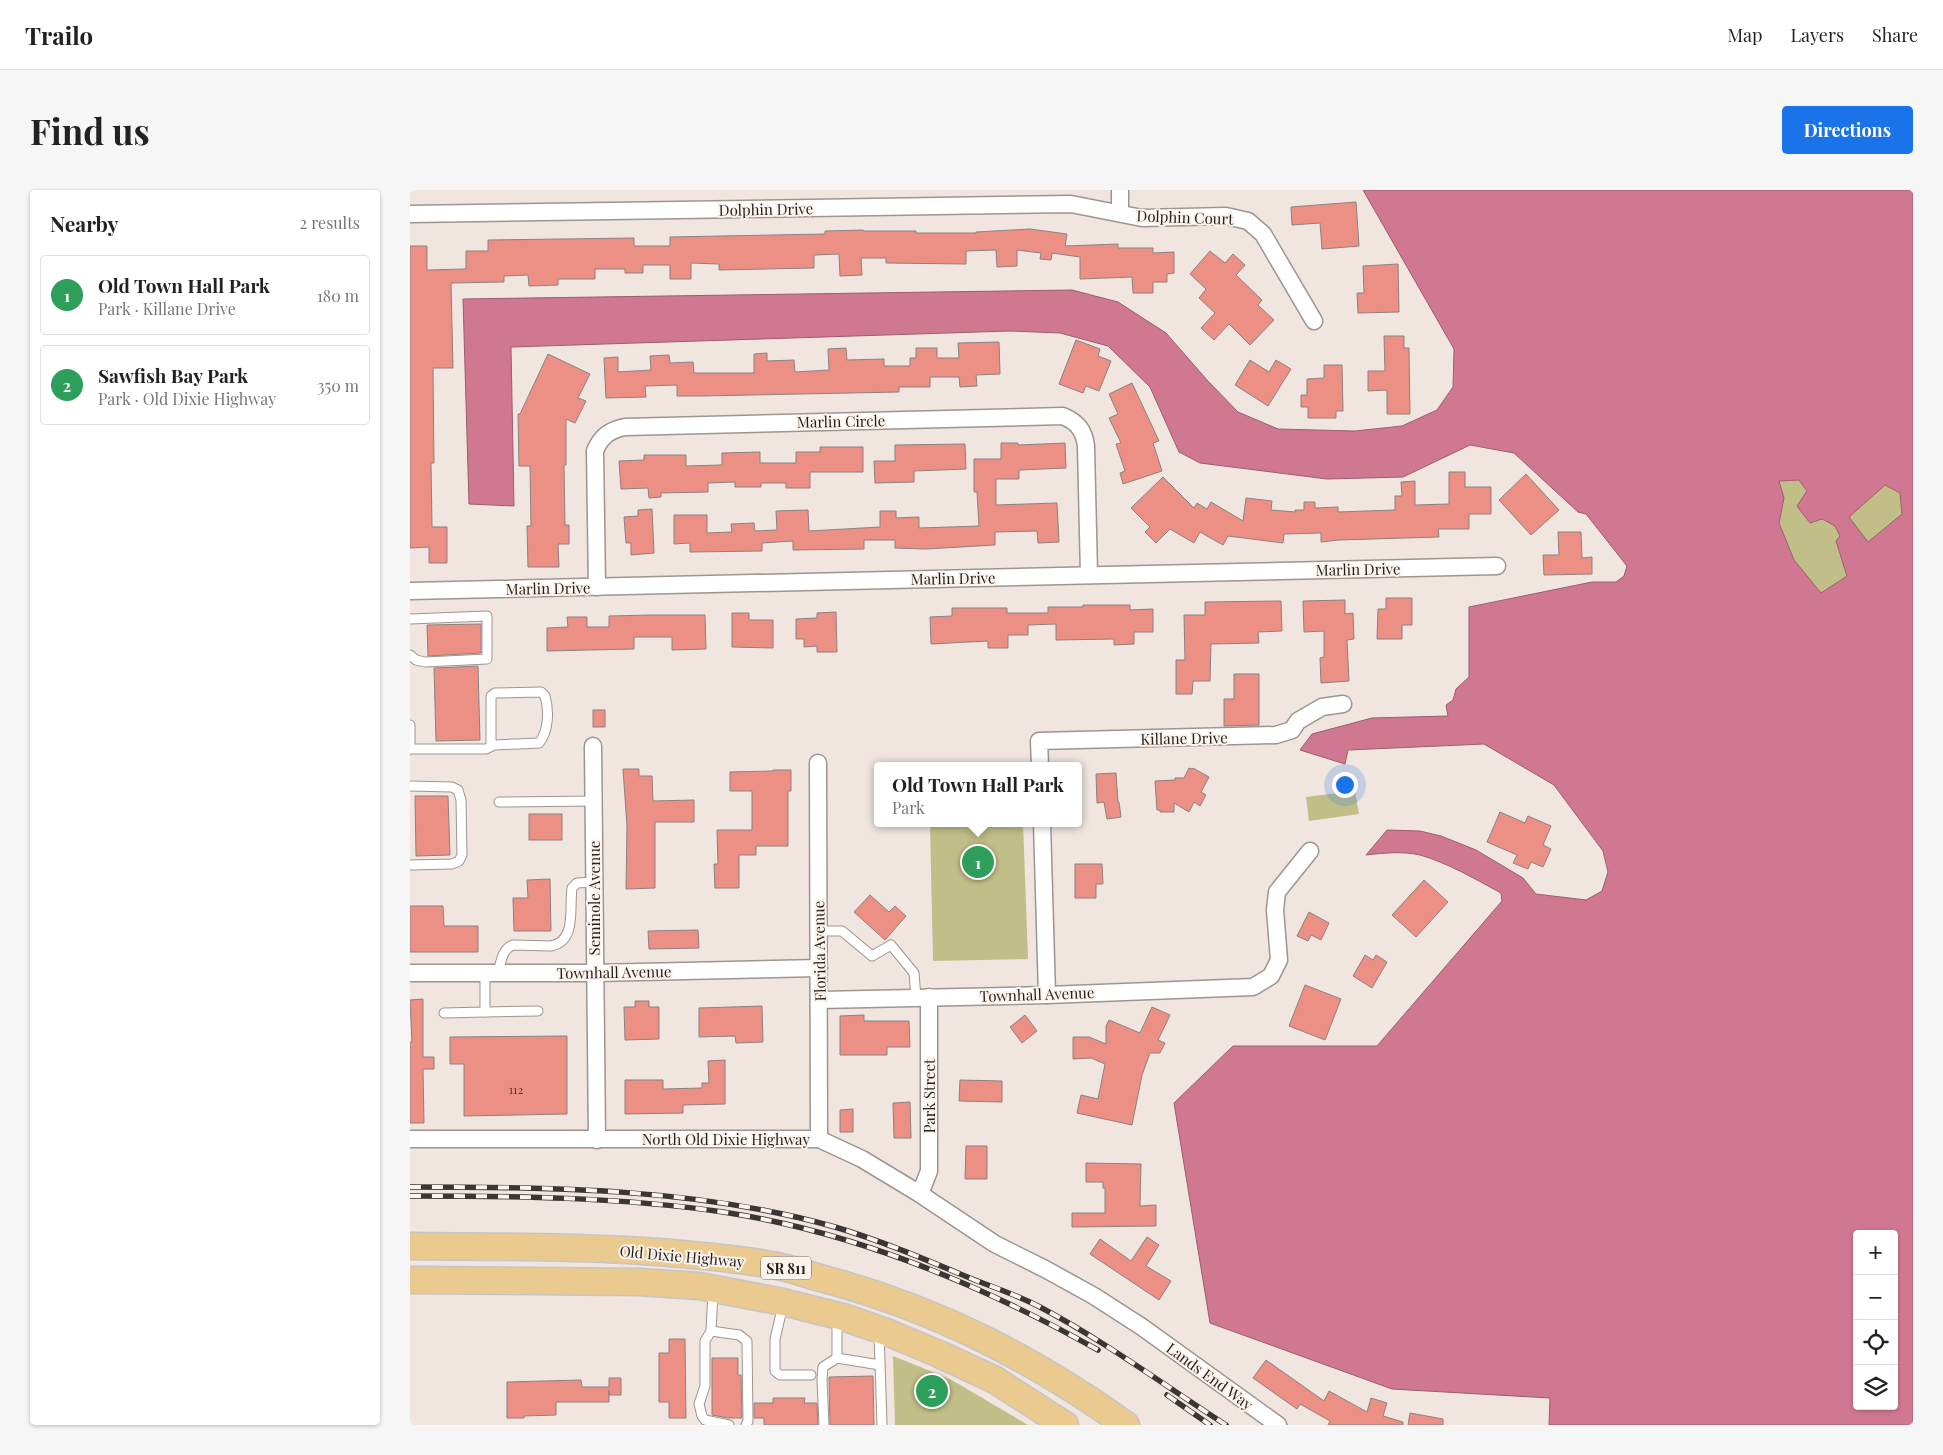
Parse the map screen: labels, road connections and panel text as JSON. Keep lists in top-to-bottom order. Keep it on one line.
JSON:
{"streets":{"main road":["Old Dixie Highway","SR 811"],"street":["Dolphin Drive","Dolphin Court","Marlin Circle","Marlin Drive","Killane Drive","Seminole Avenue","Florida Avenue","Townhall Avenue","Park Street","North Old Dixie Highway","Lands End Way"]},"crossings":[["Dolphin Drive","Dolphin Court"],["Marlin Circle","Marlin Drive"],["Seminole Avenue","Townhall Avenue"],["Seminole Avenue","North Old Dixie Highway"],["Florida Avenue","Townhall Avenue"],["Florida Avenue","North Old Dixie Highway"],["Townhall Avenue","Park Street"],["Park Street","North Old Dixie Highway"],["North Old Dixie Highway","Lands End Way"]],"house_numbers":["112"],"page":{"header":"Trailo","nav":["Map","Layers","Share"],"buttons":"Directions","title":"Find us","heading":["Nearby","2 results"],"list":[{"mark":"1","name":"Old Town Hall Park","note":"Park · Killane Drive","value":"180 m"},{"mark":"2","name":"Sawfish Bay Park","note":"Park · Old Dixie Highway","value":"350 m"}],"popup":["Old Town Hall Park","Park"],"pins":["1","2"],"map_buttons":["+","−"]}}
